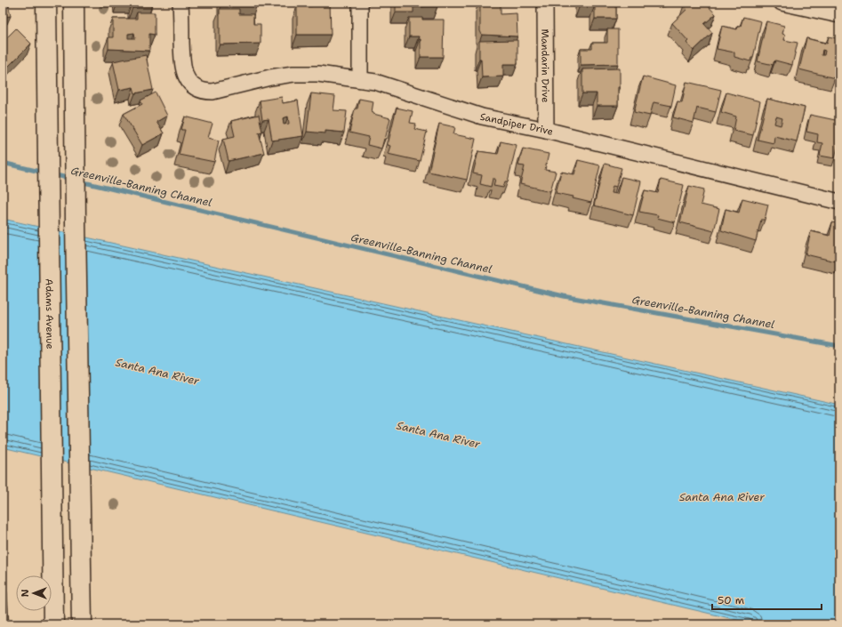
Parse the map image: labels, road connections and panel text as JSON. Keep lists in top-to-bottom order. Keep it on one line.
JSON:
{"streets":{"main road":["Adams Avenue"],"street":["Mandarin Drive","Sandpiper Drive"]},"crossings":[["Mandarin Drive","Sandpiper Drive"]],"water":["Greenville-Banning Channel","Santa Ana River"],"scale_bar":"50 m","north":"left"}
